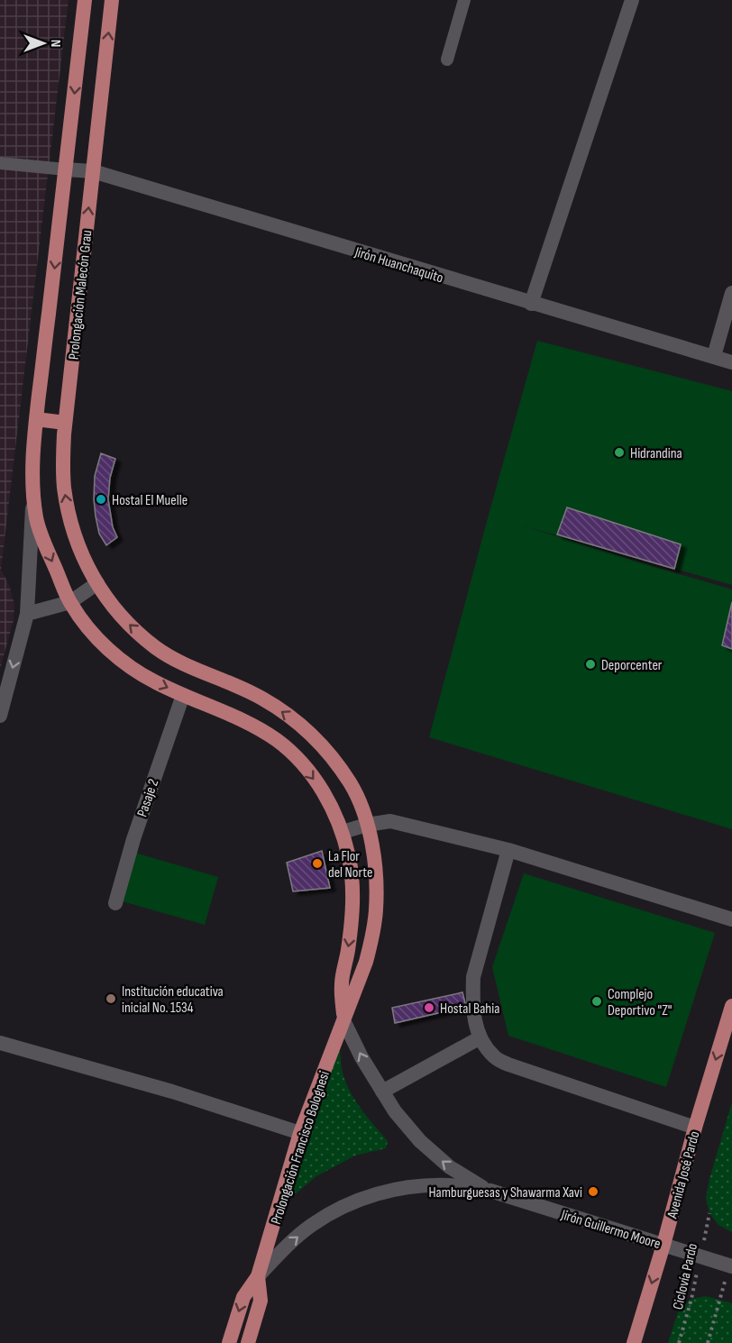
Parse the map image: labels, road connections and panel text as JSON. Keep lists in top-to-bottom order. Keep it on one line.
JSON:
{"streets":{"main road":["Prolongación Malecón Grau","Prolongación Francisco Bolognesi","Avenida José Pardo"],"street":["Jirón Huanchaquito","Pasaje 2","Jirón Guillermo Moore"],"path":["Ciclovía Pardo"]},"crossings":[["Jirón Huanchaquito","Prolongación Malecón Grau"],["Prolongación Malecón Grau","Prolongación Francisco Bolognesi"],["Pasaje 2","Prolongación Francisco Bolognesi"],["Prolongación Francisco Bolognesi","Jirón Guillermo Moore"],["Avenida José Pardo","Jirón Guillermo Moore"],["Jirón Guillermo Moore","Ciclovía Pardo"]],"one_way":["Avenida José Pardo"],"places":["Hidrandina","Hostal El Muelle","Deporcenter","La Flor del Norte","Institución educativa inicial No. 1534","Complejo Deportivo \"Z\"","Hostal Bahia","Hamburguesas y Shawarma Xavi"],"north":"right"}
